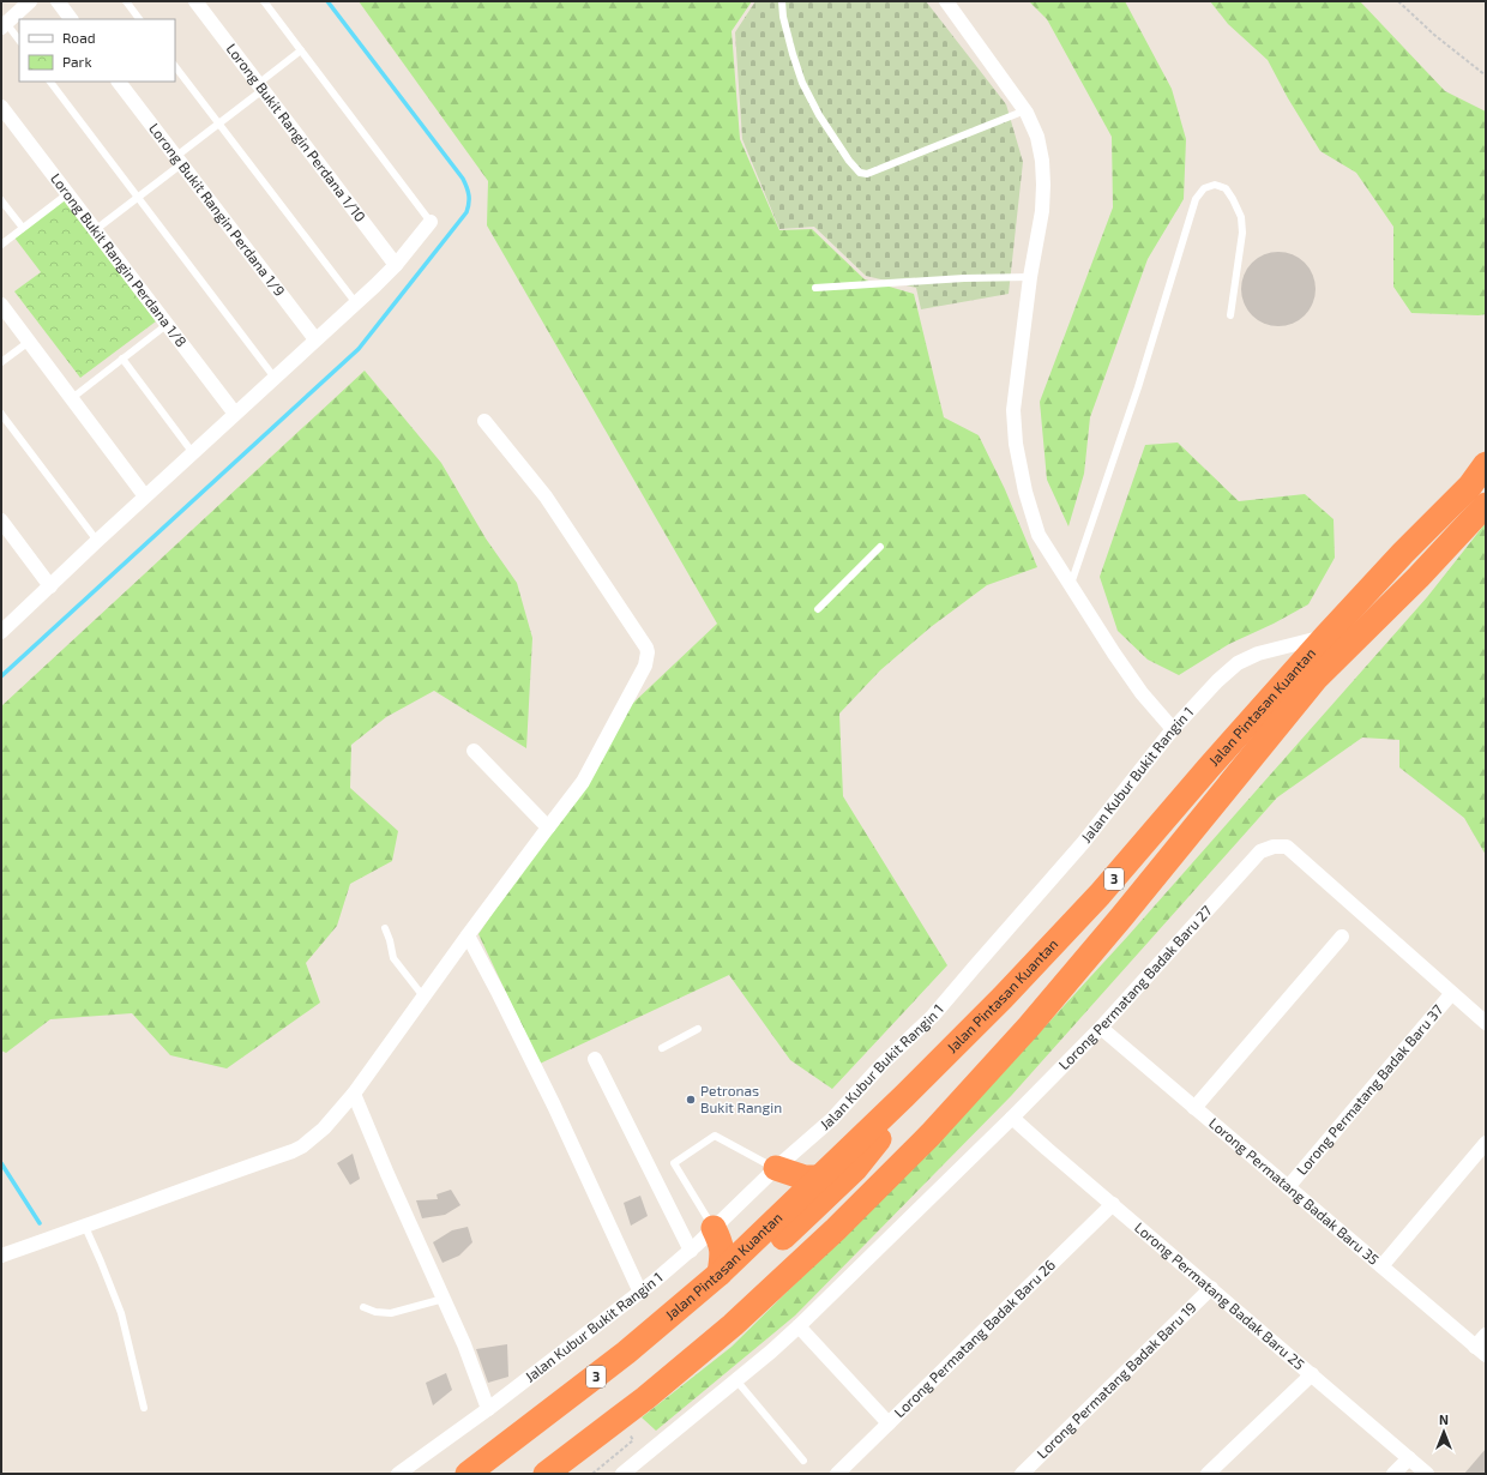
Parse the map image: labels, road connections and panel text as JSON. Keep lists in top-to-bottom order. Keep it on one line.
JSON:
{"streets":{"highway":["Jalan Pintasan Kuantan","3"],"street":["Lorong Bukit Rangin Perdana 1/10","Lorong Bukit Rangin Perdana 1/9","Lorong Bukit Rangin Perdana 1/8","Jalan Kubur Bukit Rangin 1","Lorong Permatang Badak Baru 27","Lorong Permatang Badak Baru 37","Lorong Permatang Badak Baru 35","Lorong Permatang Badak Baru 25","Lorong Permatang Badak Baru 26","Lorong Permatang Badak Baru 19"]},"crossings":[["Jalan Pintasan Kuantan","Jalan Kubur Bukit Rangin 1"],["Lorong Permatang Badak Baru 27","Lorong Permatang Badak Baru 37"],["Lorong Permatang Badak Baru 27","Lorong Permatang Badak Baru 35"],["Lorong Permatang Badak Baru 27","Lorong Permatang Badak Baru 25"],["Lorong Permatang Badak Baru 37","Lorong Permatang Badak Baru 35"],["Lorong Permatang Badak Baru 25","Lorong Permatang Badak Baru 26"],["Lorong Permatang Badak Baru 25","Lorong Permatang Badak Baru 19"]],"places":["Petronas Bukit Rangin"],"legend":["Road","Park"],"north":"top"}
